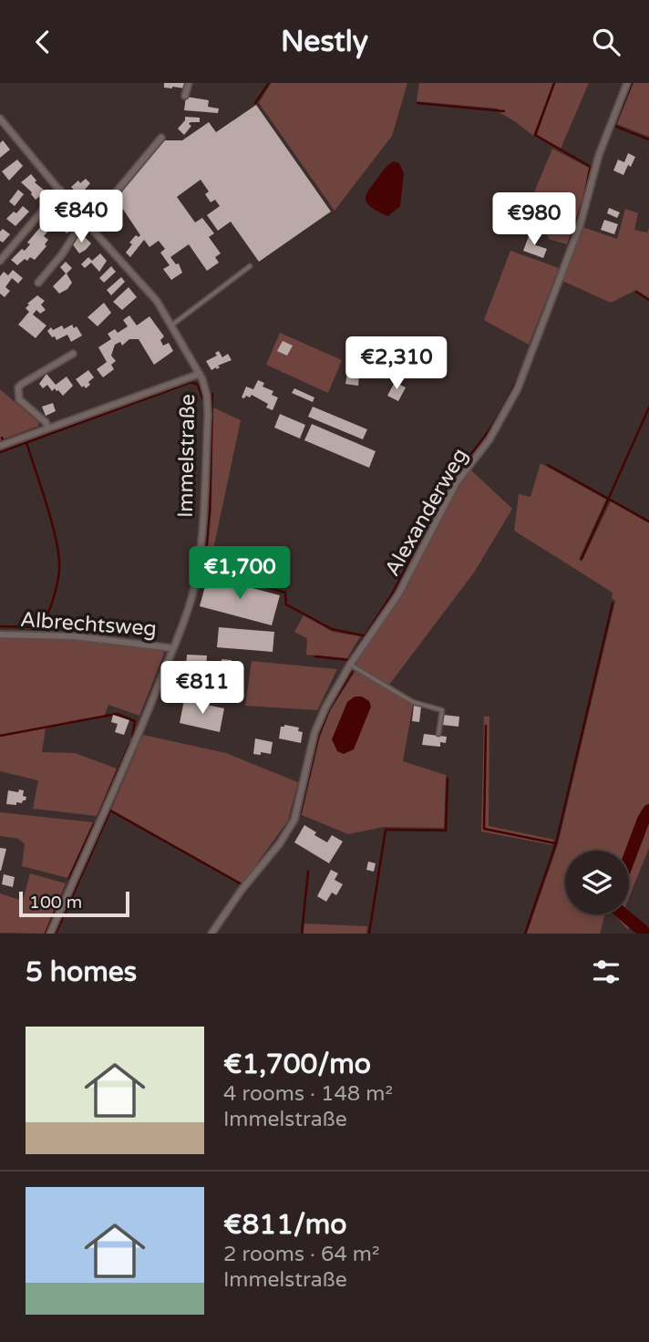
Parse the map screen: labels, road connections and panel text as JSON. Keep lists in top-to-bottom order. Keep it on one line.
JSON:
{"streets":{"street":["Immelstraße","Alexanderweg","Albrechtsweg"]},"crossings":[["Immelstraße","Albrechtsweg"]],"scale_bar":"100 m","page":{"header":"Nestly","price":["€840","€980","€2,310","€1,700","€811"],"scale":"100 m","heading":"5 homes","list":[{"name":"€1,700/mo","note":"4 rooms · 148 m² · Immelstraße"},{"name":"€811/mo","note":"2 rooms · 64 m² · Immelstraße"}]}}
